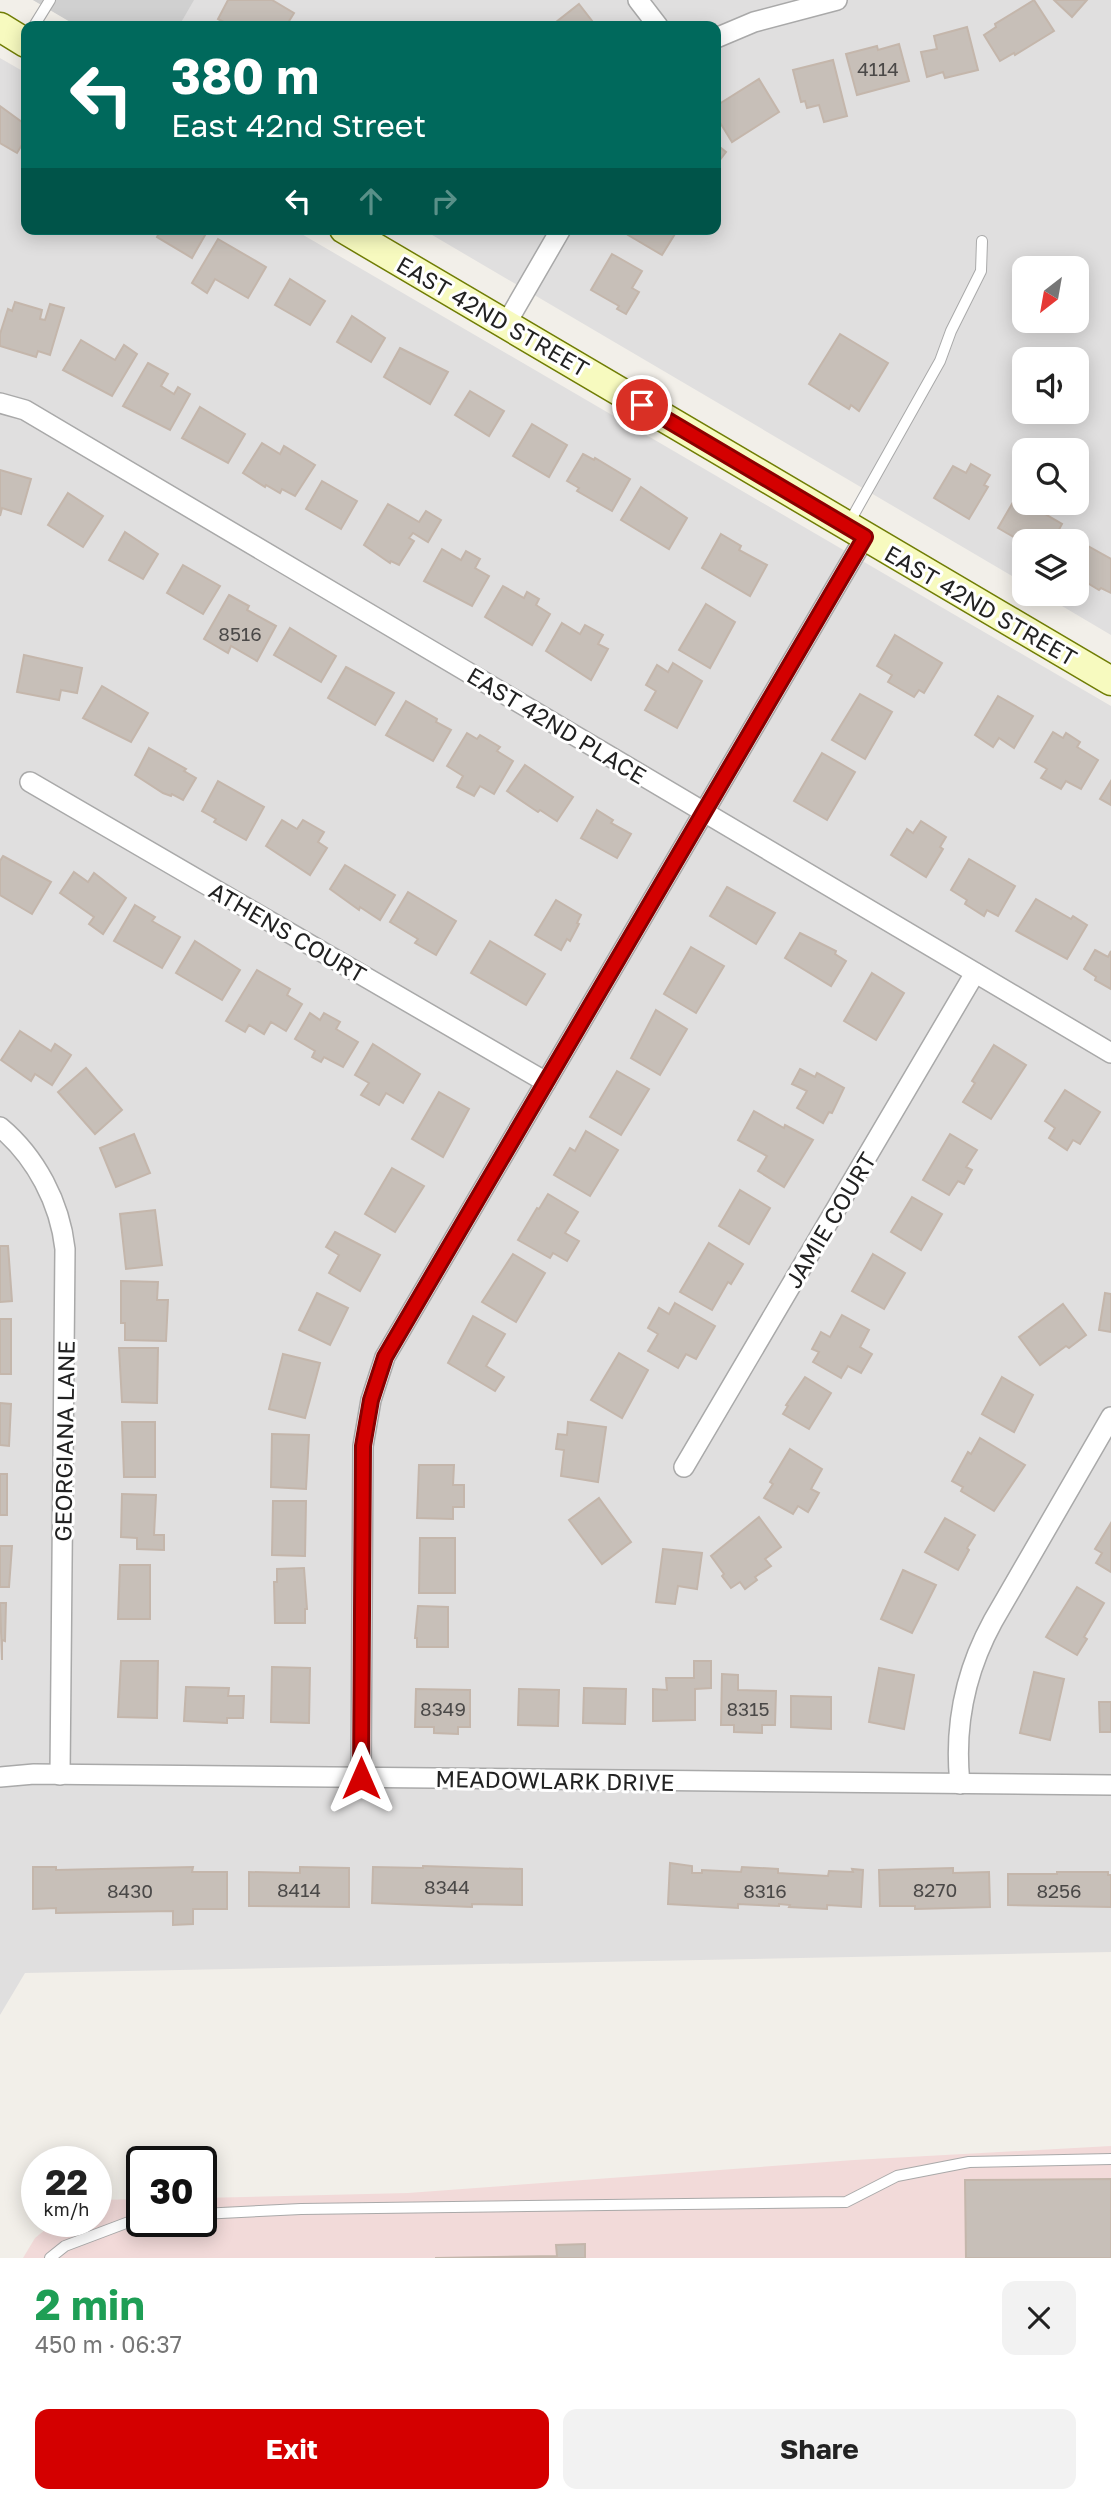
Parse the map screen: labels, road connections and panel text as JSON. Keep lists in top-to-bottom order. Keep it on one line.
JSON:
{"streets":{"street":["EAST 42ND STREET","EAST 42ND PLACE","ATHENS COURT","JAMIE COURT","GEORGIANA LANE","MEADOWLARK DRIVE"]},"crossings":[["EAST 42ND PLACE","JAMIE COURT"],["GEORGIANA LANE","MEADOWLARK DRIVE"]],"house_numbers":["4114","8516","8349","8315","8344","8414","8270","8430","8316","8256"],"north":"bottom left","page":{"turn":["380 m","East 42nd Street"],"speed":"22 km/h","limit":"30","heading":["2 min","450 m · 06:37"],"buttons":["Exit","Share"]}}
